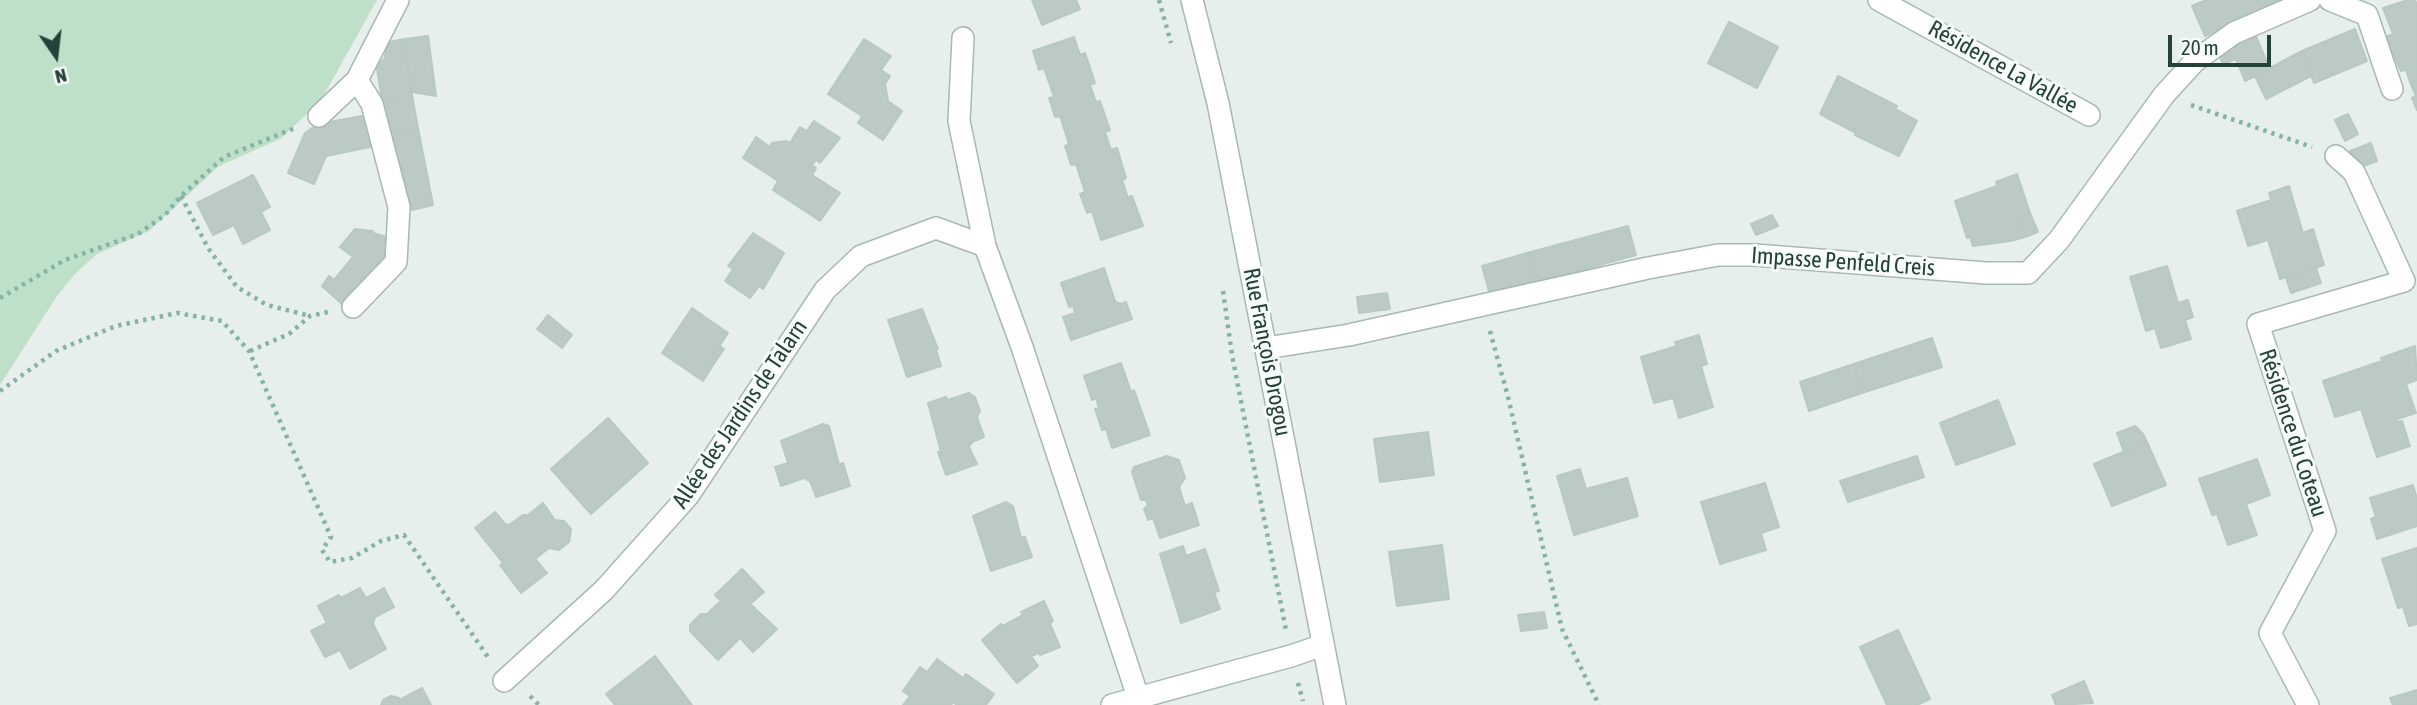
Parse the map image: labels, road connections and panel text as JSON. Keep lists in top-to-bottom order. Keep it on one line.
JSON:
{"streets":{"street":["Résidence La Vallée","Impasse Penfeld Creis","Rue François Drogou","Allée des Jardins de Talarn","Résidence du Coteau"]},"crossings":[["Impasse Penfeld Creis","Rue François Drogou"]],"scale_bar":"20 m","north":"bottom"}
